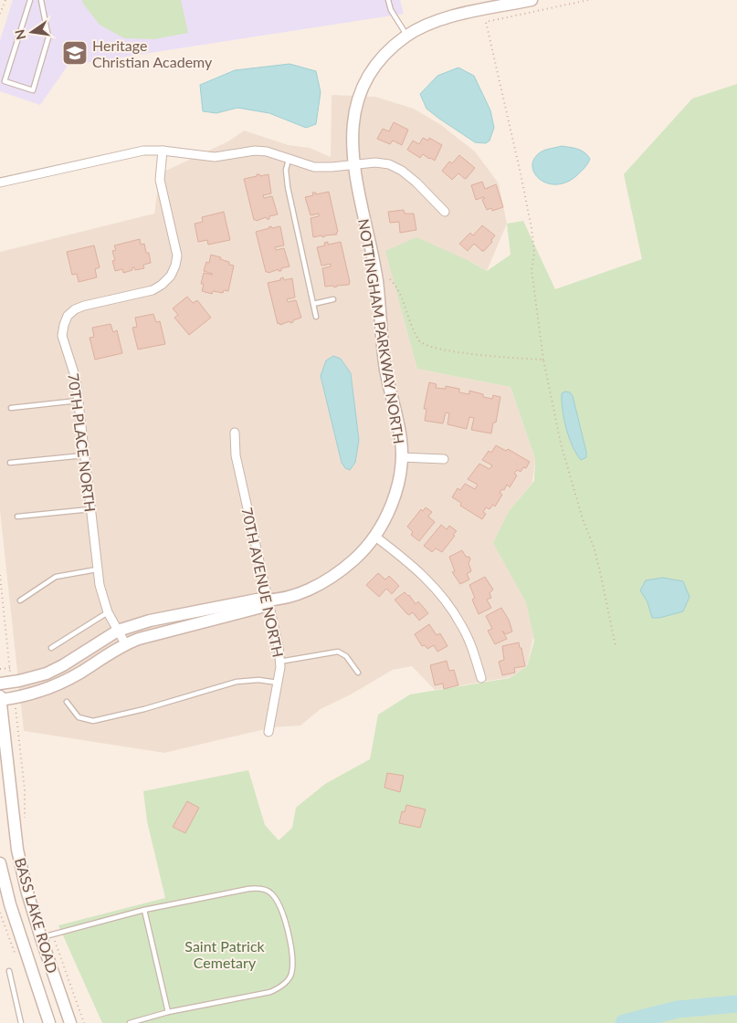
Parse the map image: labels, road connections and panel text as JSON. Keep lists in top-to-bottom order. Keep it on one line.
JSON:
{"streets":{"street":["NOTTINGHAM PARKWAY NORTH","70TH PLACE NORTH","70TH AVENUE NORTH","BASS LAKE ROAD"]},"crossings":[["NOTTINGHAM PARKWAY NORTH","70TH PLACE NORTH"],["NOTTINGHAM PARKWAY NORTH","70TH AVENUE NORTH"],["NOTTINGHAM PARKWAY NORTH","BASS LAKE ROAD"]],"parks":["Saint Patrick Cemetary"],"places":{"school or university":["Heritage Christian Academy"]},"north":"left"}
